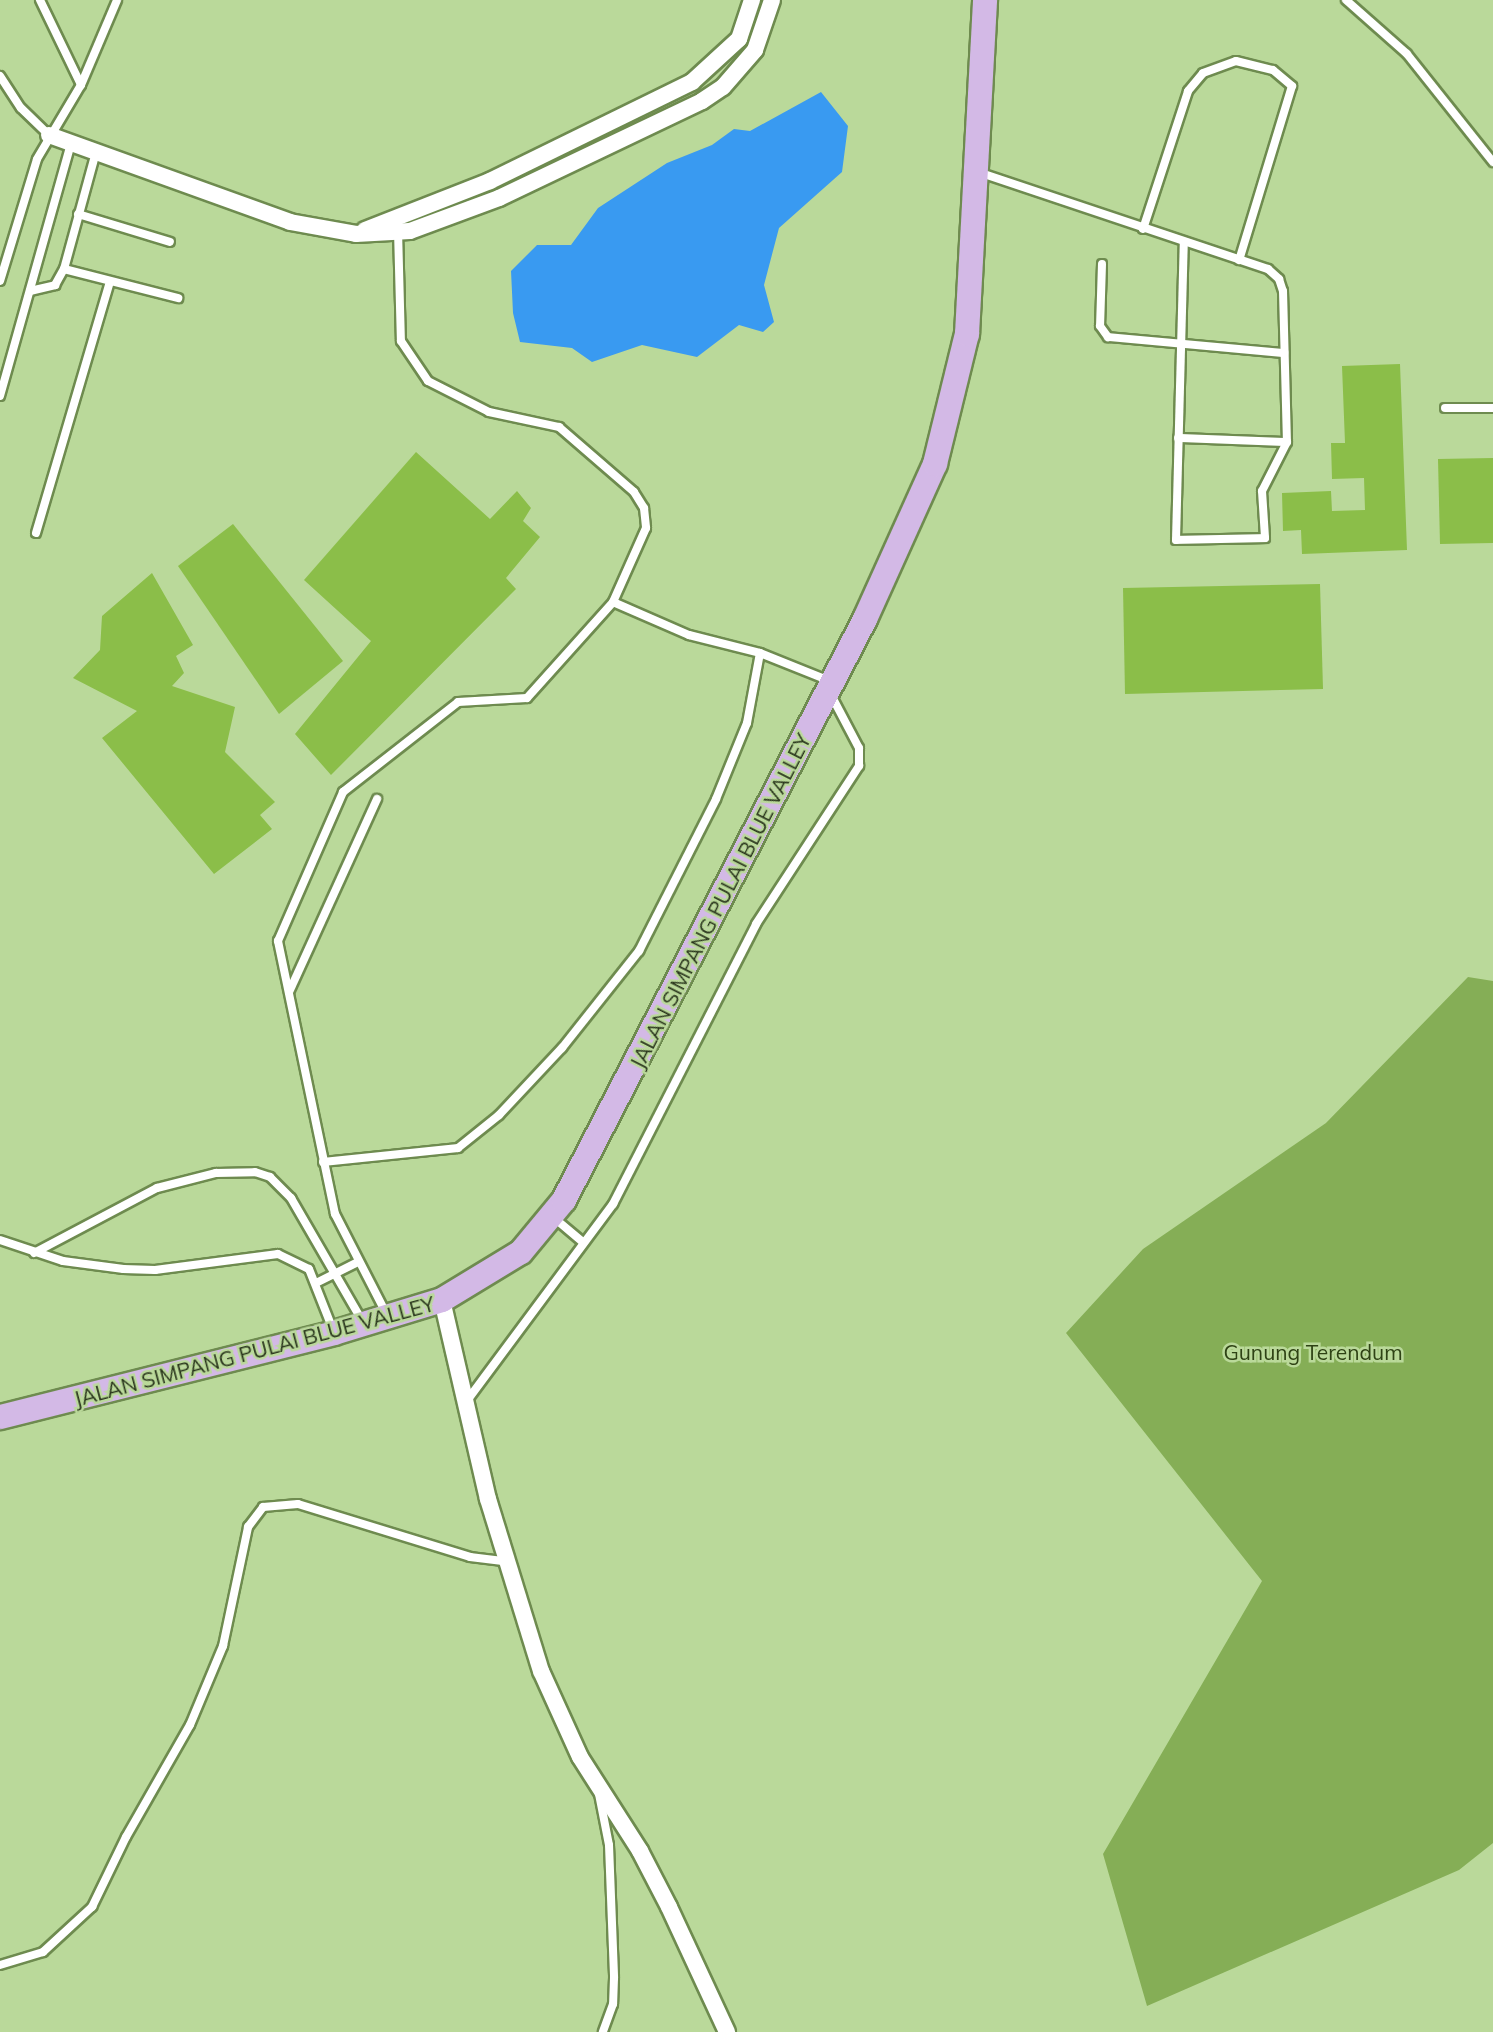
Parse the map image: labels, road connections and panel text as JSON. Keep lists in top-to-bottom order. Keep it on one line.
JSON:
{"streets":{"main road":["JALAN SIMPANG PULAI BLUE VALLEY"]},"parks":["Gunung Terendum"]}
